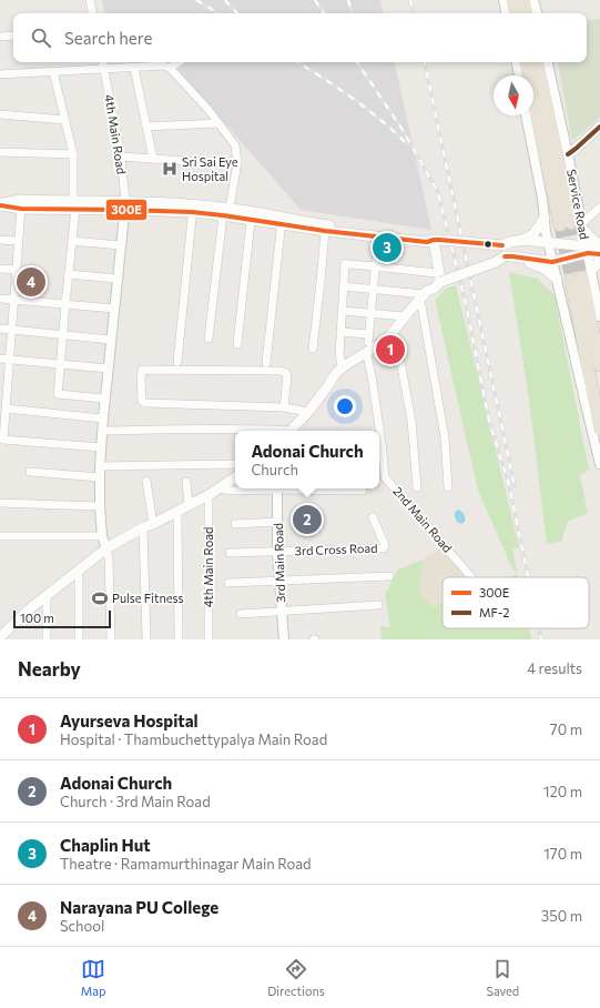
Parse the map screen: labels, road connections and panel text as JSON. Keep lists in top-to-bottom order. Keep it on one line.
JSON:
{"streets":{"street":["4th Main Road","Service Road","2nd Main Road","3rd Cross Road","3rd Main Road"]},"crossings":[["3rd Cross Road","3rd Main Road"]],"places":{"hospital":["Sri Sai Eye Hospital"],"sports":["Pulse Fitness"]},"lines":["transit line MF-2","transit line 300E"],"legend":["300E","MF-2"],"scale_bar":"100 m","north":"bottom","page":{"search":"Search here","pins":["3","4","1","2"],"popup":["Adonai Church","Church"],"scale":"100 m","heading":["Nearby","4 results"],"list":[{"mark":"1","name":"Ayurseva Hospital","note":"Hospital · Thambuchettypalya Main Road","value":"70 m"},{"mark":"2","name":"Adonai Church","note":"Church · 3rd Main Road","value":"120 m"},{"mark":"3","name":"Chaplin Hut","note":"Theatre · Ramamurthinagar Main Road","value":"170 m"},{"mark":"4","name":"Narayana PU College","note":"School","value":"350 m"}],"nav":["Map","Directions","Saved"]}}
